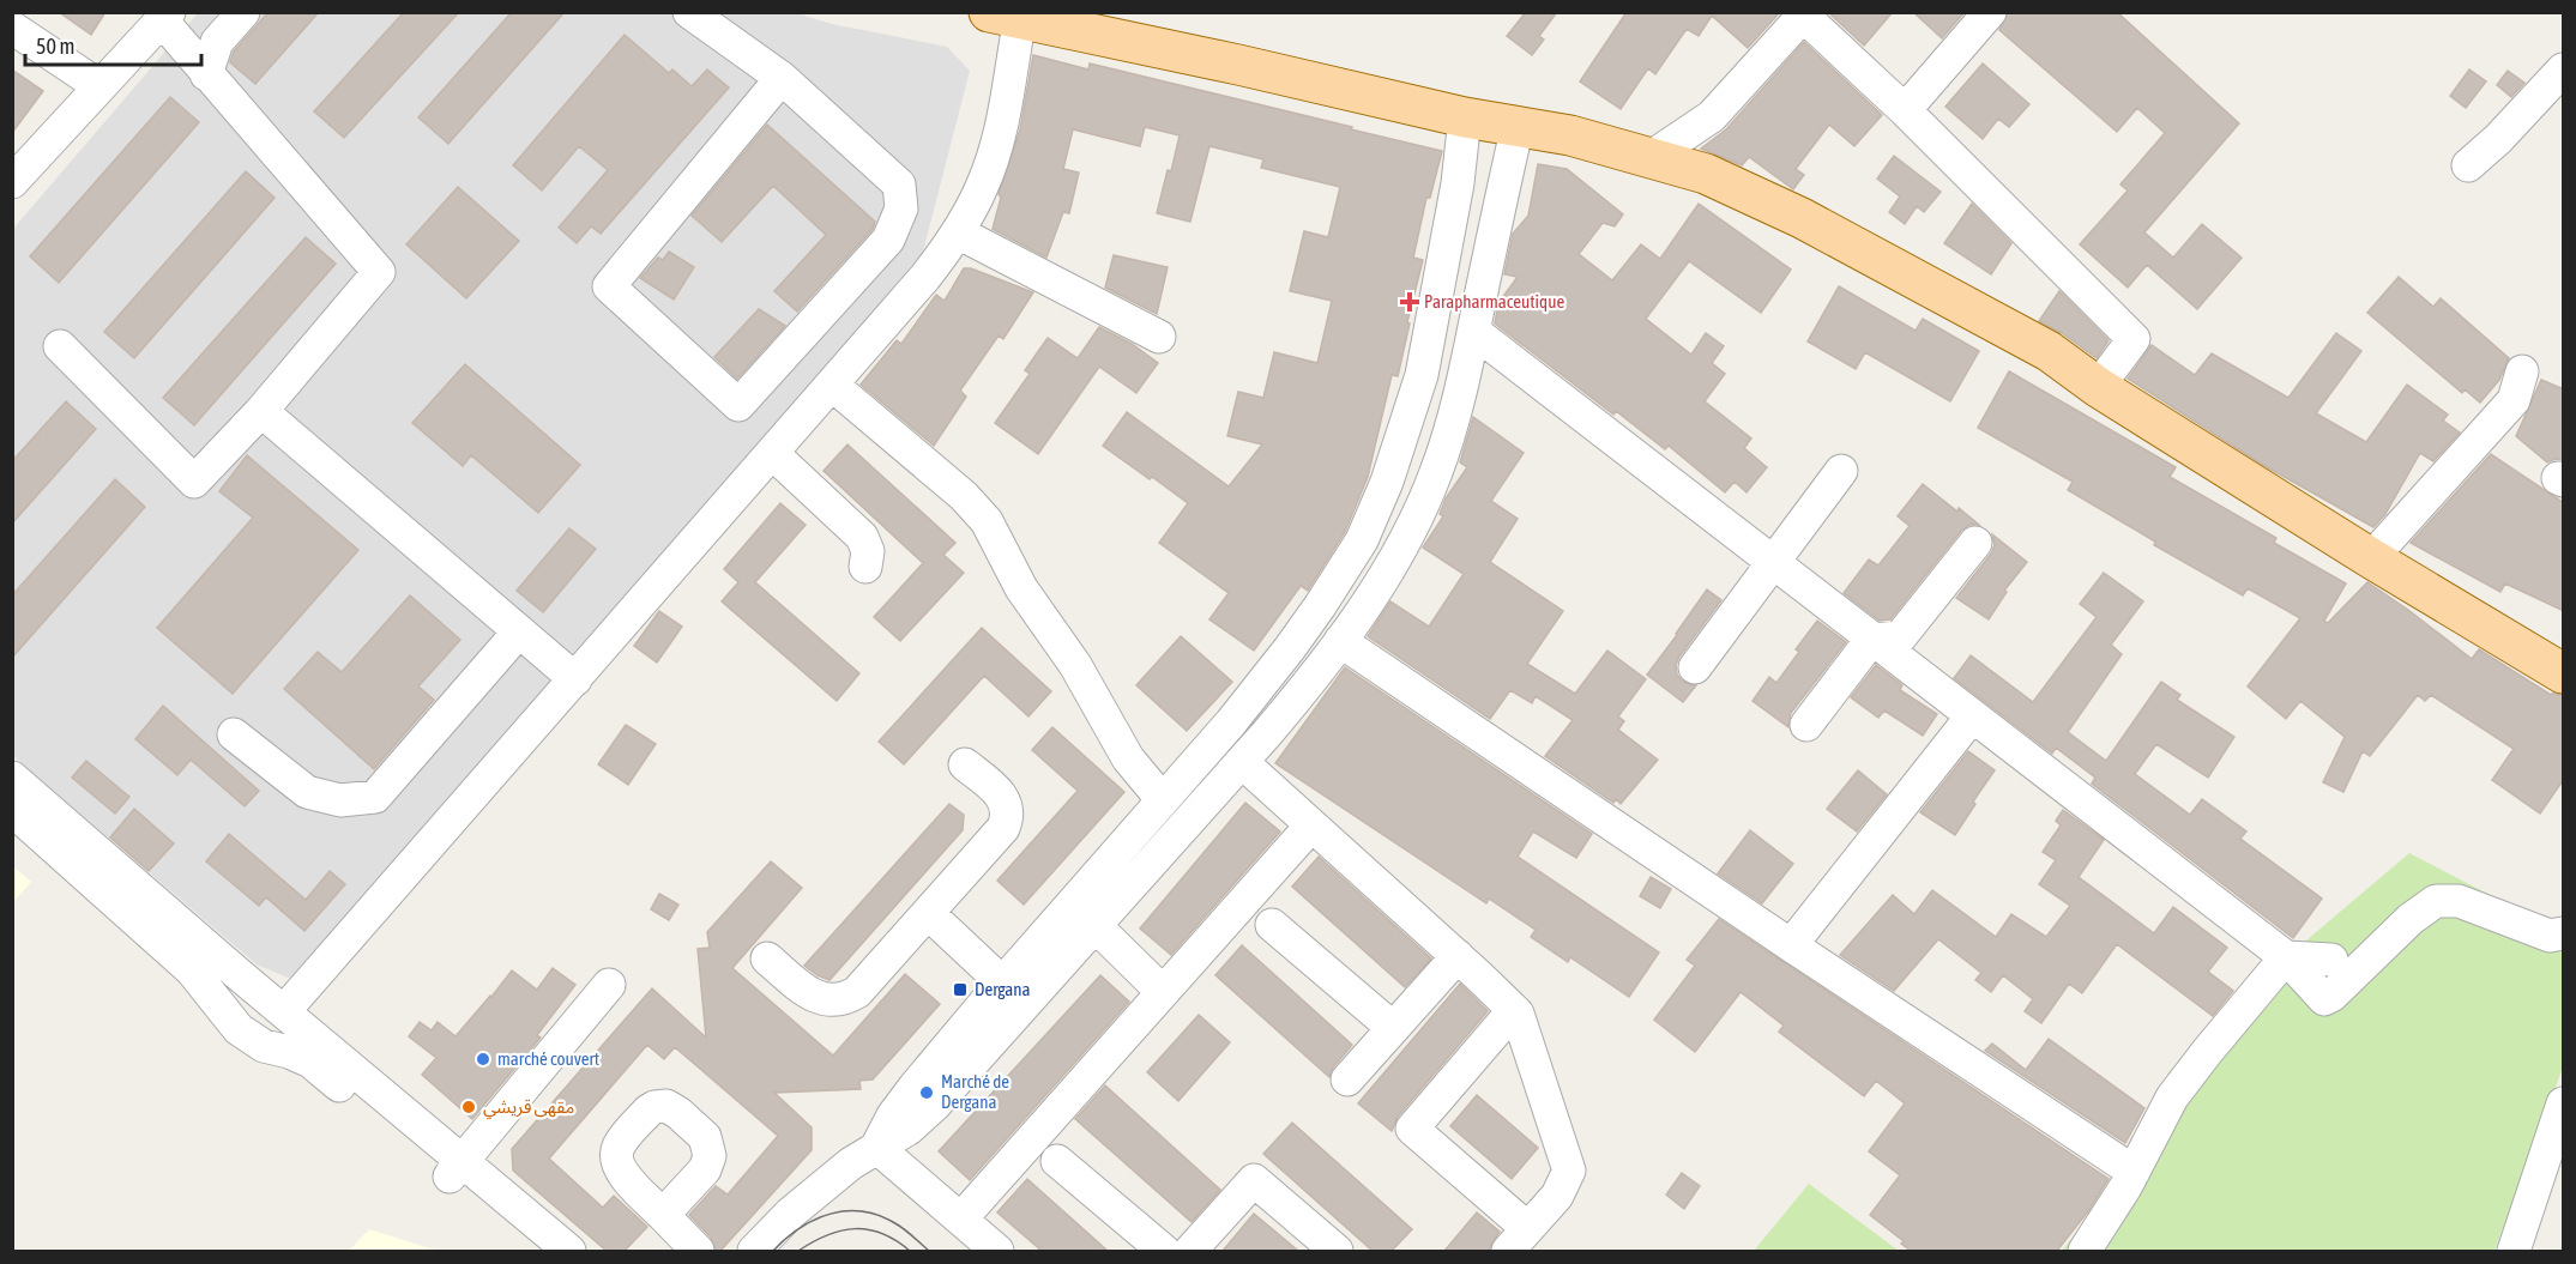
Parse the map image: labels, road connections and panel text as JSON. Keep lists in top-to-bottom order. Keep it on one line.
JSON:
{"places":{"health":["Parapharmaceutique"],"transit":["Dergana"],"other":["marché couvert","Marché de Dergana","مقهى قريشي"]},"scale_bar":"50 m"}
